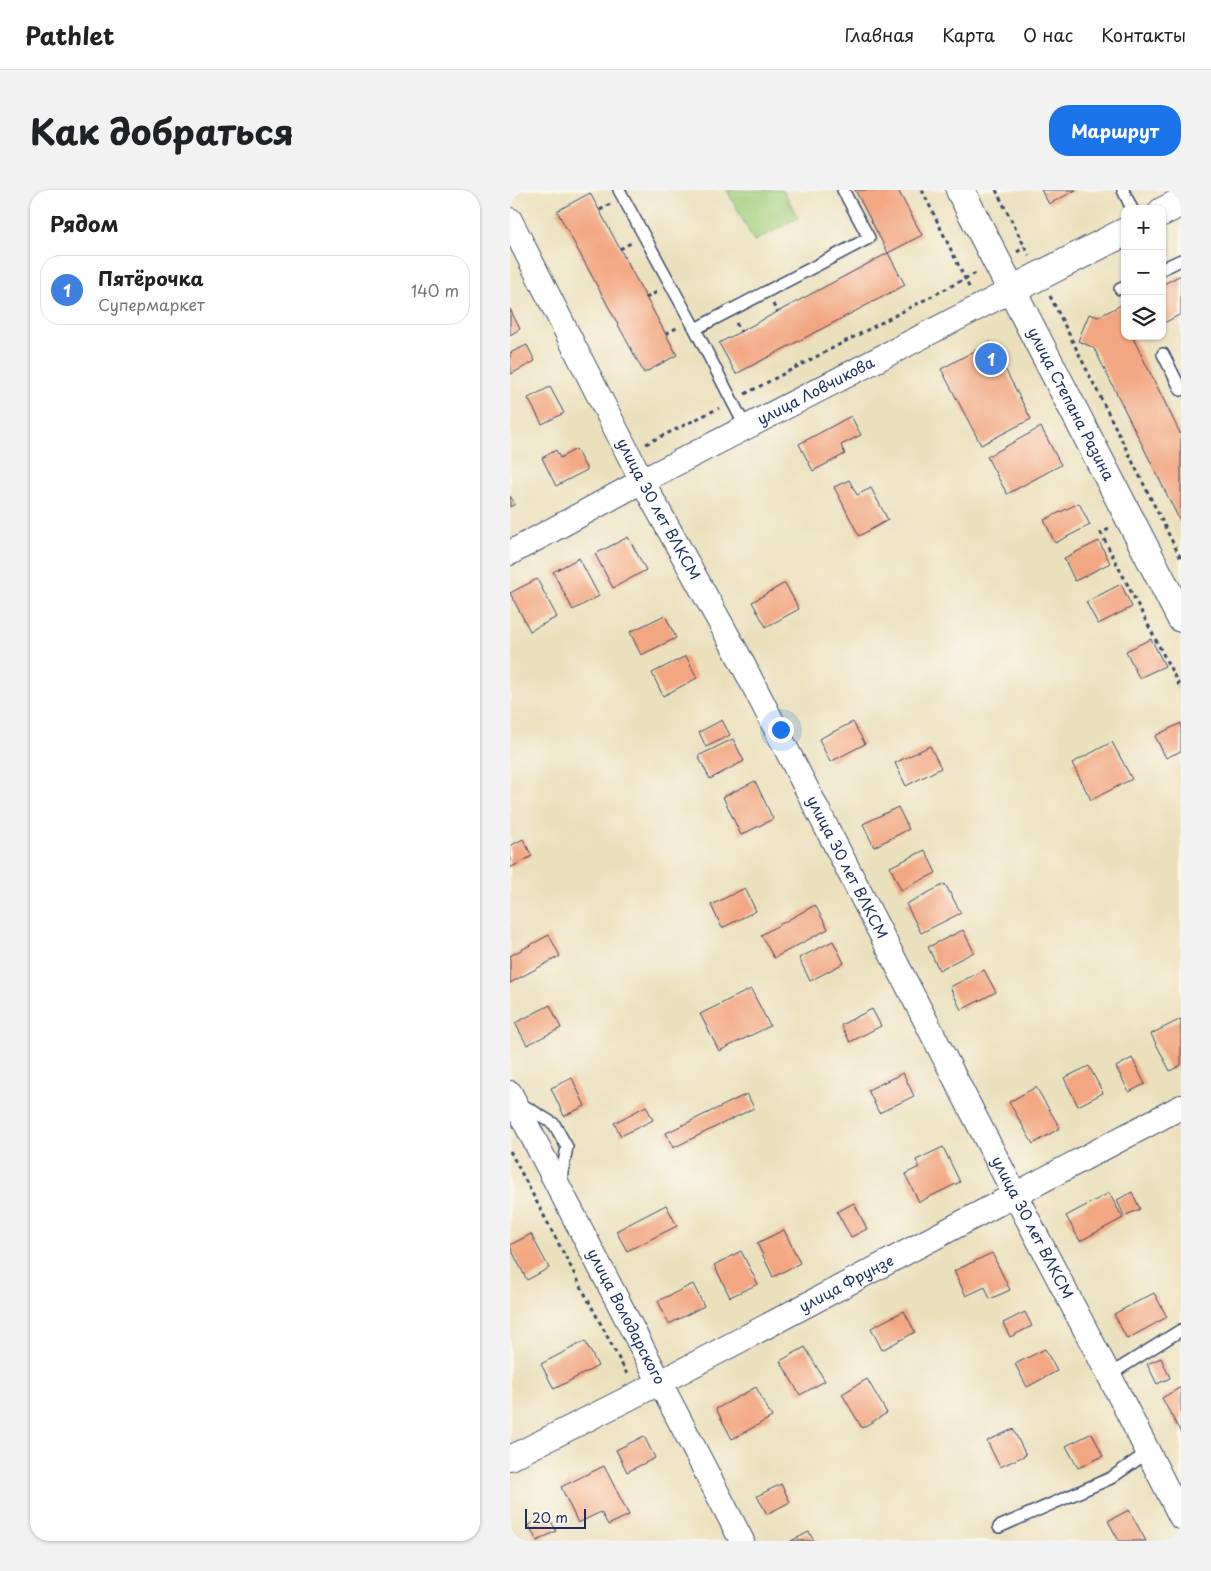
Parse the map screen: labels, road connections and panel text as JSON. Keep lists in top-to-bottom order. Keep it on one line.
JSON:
{"streets":{"street":["улица Ловчикова","улица Степана Разина","улица 30 лет ВЛКСМ","улица Фрунзе","улица Володарского"]},"crossings":[["улица Ловчикова","улица Степана Разина"],["улица Ловчикова","улица 30 лет ВЛКСМ"],["улица 30 лет ВЛКСМ","улица Фрунзе"],["улица Фрунзе","улица Володарского"]],"scale_bar":"20 m","page":{"header":"Pathlet","nav":["Главная","Карта","О нас","Контакты"],"title":"Как добраться","buttons":"Маршрут","heading":"Рядом","map_buttons":["+","−"],"list":[{"mark":"1","name":"Пятёрочка","note":"Супермаркет","value":"140 m"}],"pins":"1","scale":"20 m"}}
